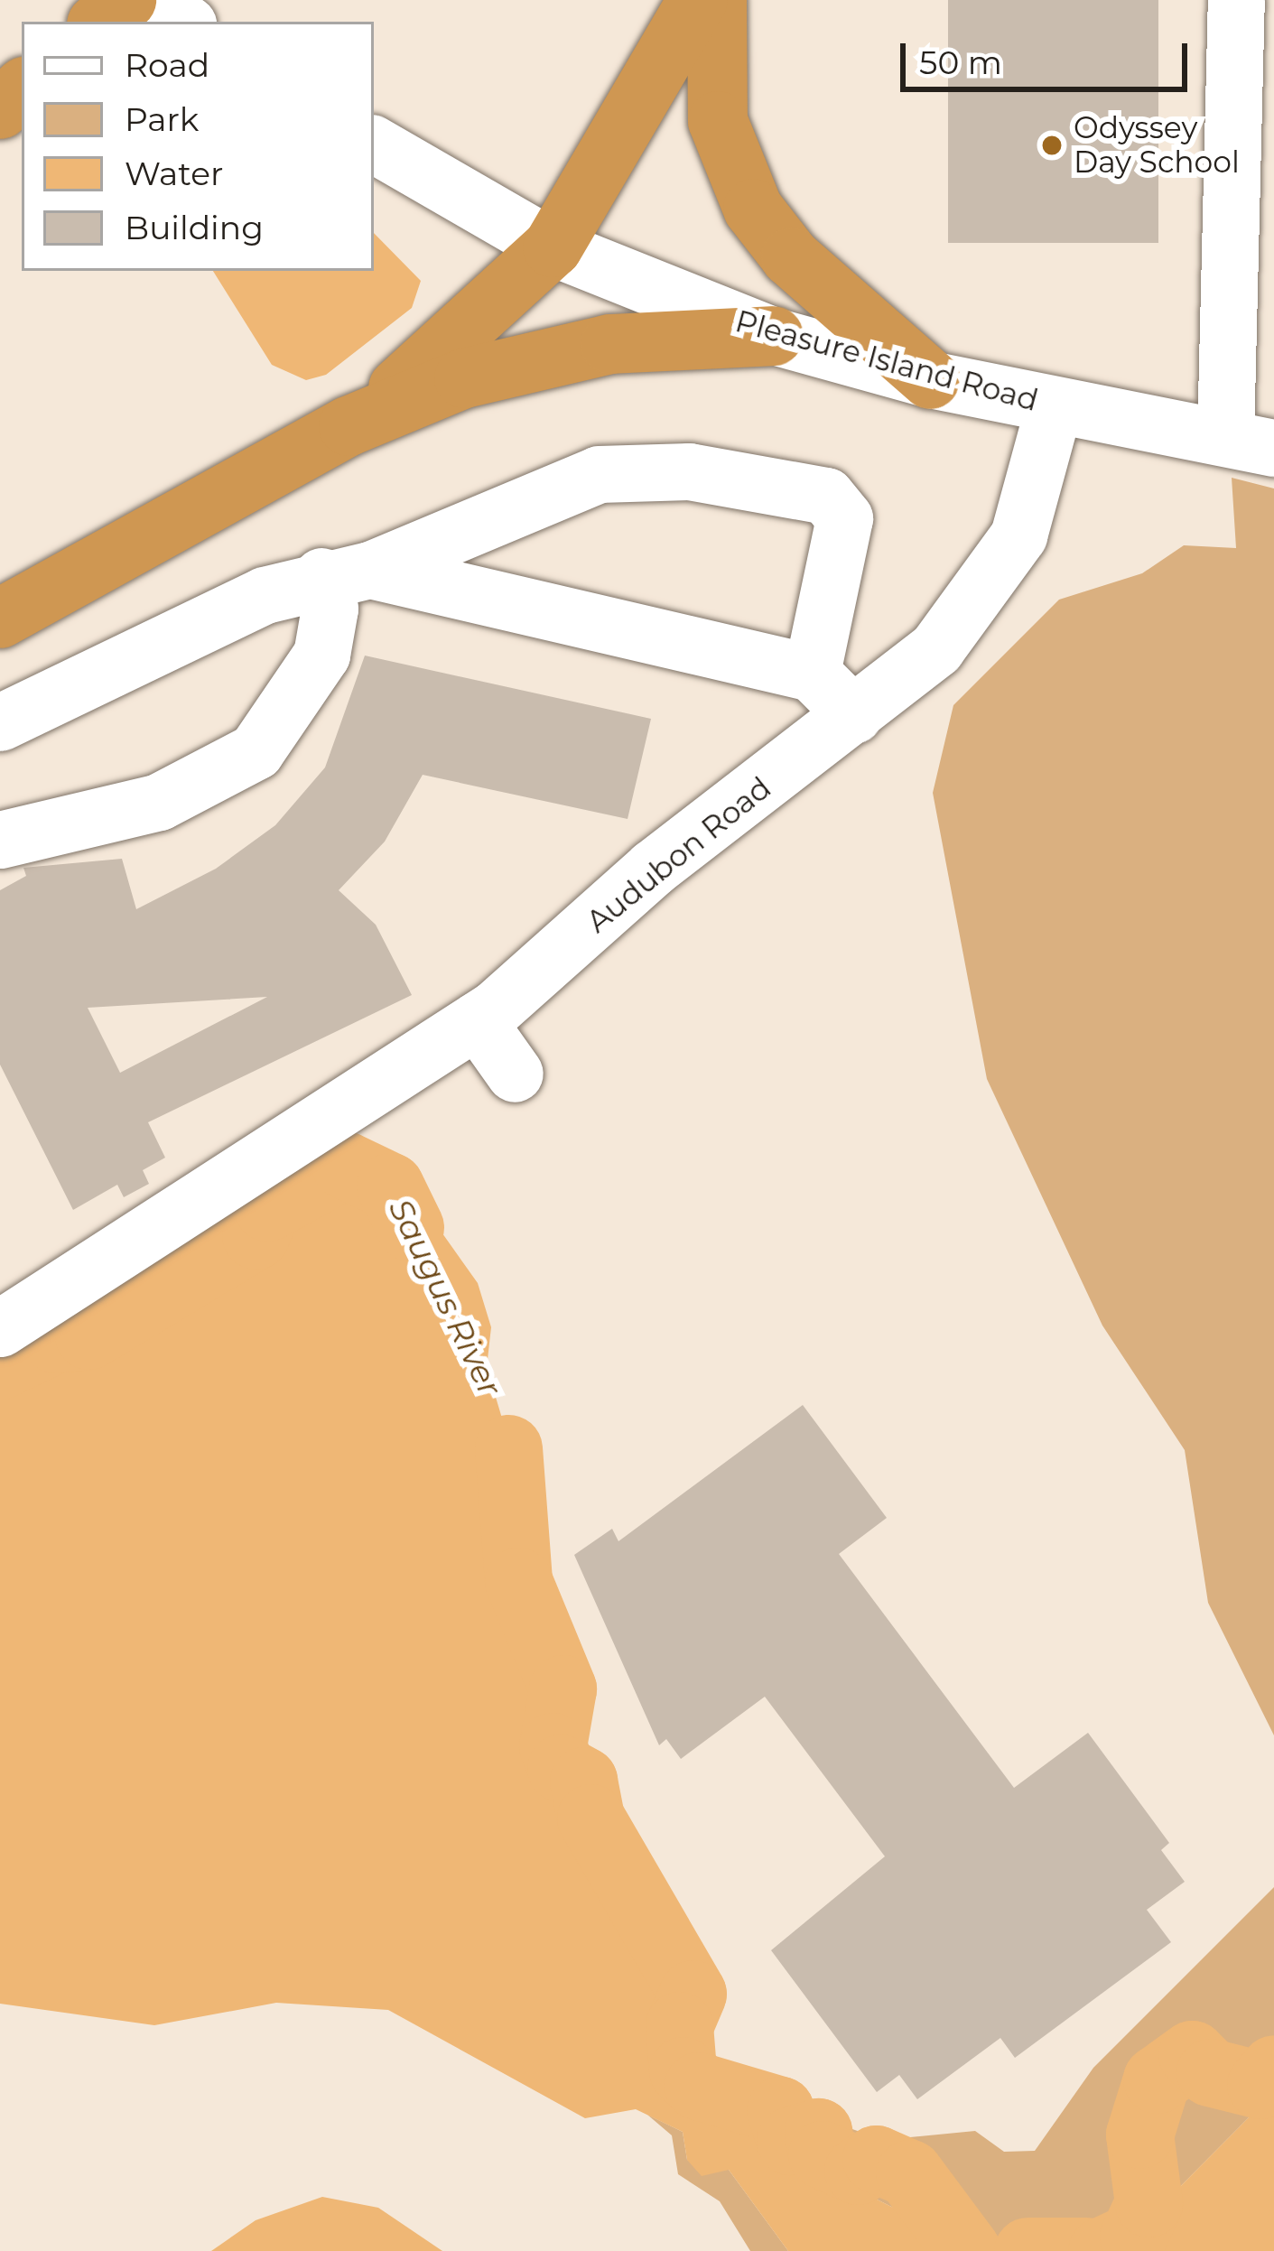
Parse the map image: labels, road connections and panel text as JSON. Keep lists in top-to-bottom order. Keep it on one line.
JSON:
{"streets":{"street":["Pleasure Island Road","Audubon Road"]},"crossings":[["Pleasure Island Road","Audubon Road"]],"water":["Saugus River"],"places":["Odyssey Day School"],"legend":["Road","Park","Water","Building"],"scale_bar":"50 m"}
